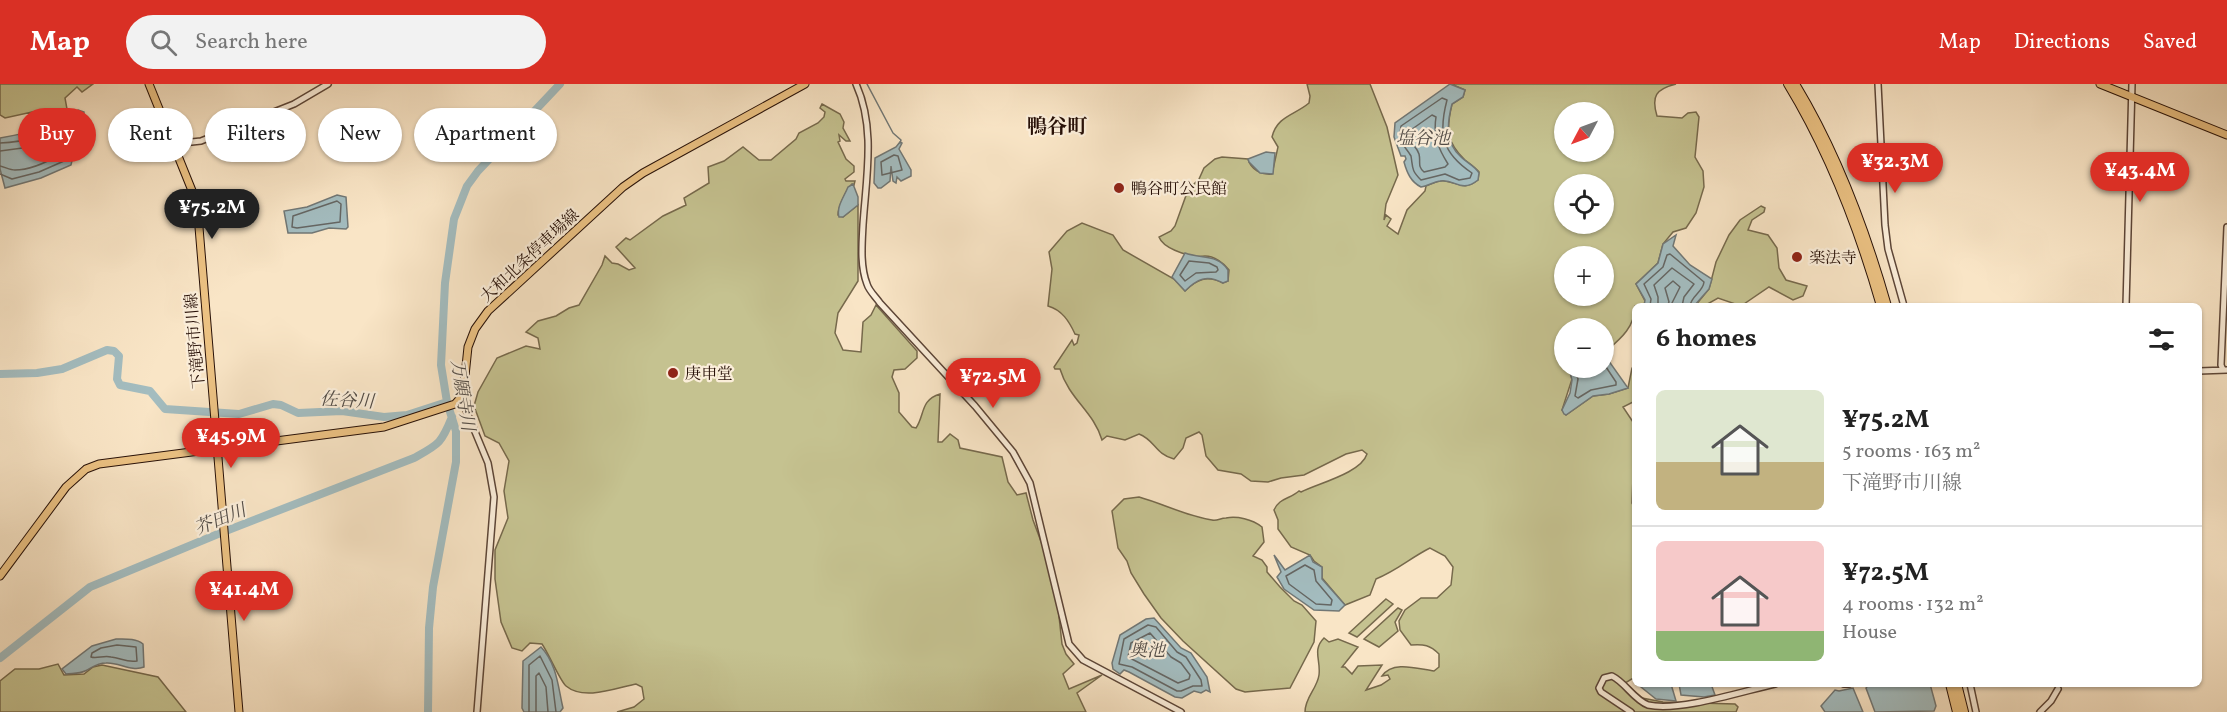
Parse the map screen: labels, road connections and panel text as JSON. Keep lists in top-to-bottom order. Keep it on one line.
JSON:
{"streets":{"main road":["大和北条停車場線","下滝野市川線"]},"districts":["鴨谷町"],"water":["塩谷池","万願寺川","佐谷川","芥田川","奥池"],"places":["鴨谷町公民館","楽法寺","庚申堂"],"north":"bottom left","page":{"header":"Map","search":"Search here","nav":["Map","Directions","Saved"],"map_buttons":["+","−"],"chip":["Buy","Rent","Filters","New","Apartment"],"price":["¥32.3M","¥43.4M","¥75.2M","¥72.5M","¥45.9M","¥41.4M"],"heading":"6 homes","list":[{"name":"¥75.2M","note":"5 rooms · 163 m² · 下滝野市川線"},{"name":"¥72.5M","note":"4 rooms · 132 m² · House"}]}}
